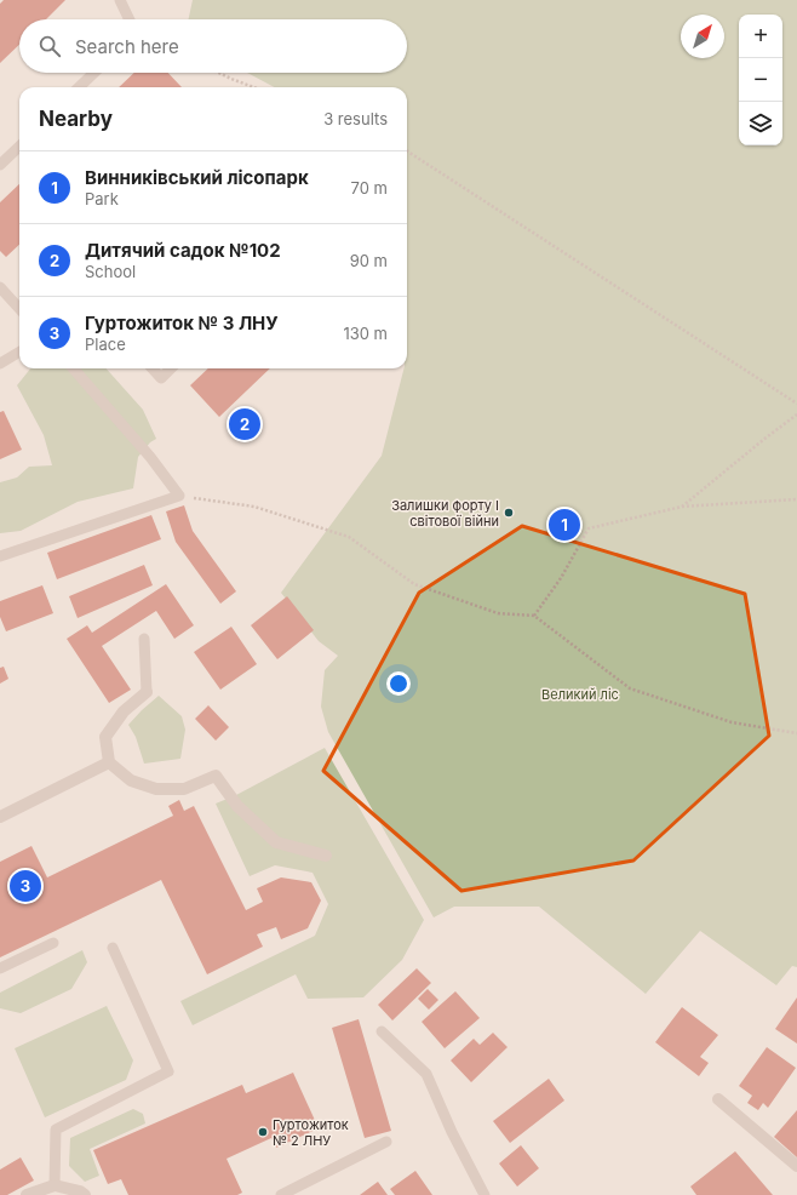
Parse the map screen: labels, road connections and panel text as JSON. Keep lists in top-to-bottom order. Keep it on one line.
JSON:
{"parks":["Великий ліс"],"places":["Залишки форту І світової війни","Гуртожиток № 2 ЛНУ"],"north":"top right","page":{"map_buttons":["+","−"],"search":"Search here","heading":["Nearby","3 results"],"list":[{"mark":"1","name":"Винниківський лісопарк","note":"Park","value":"70 m"},{"mark":"2","name":"Дитячий садок №102","note":"School","value":"90 m"},{"mark":"3","name":"Гуртожиток № 3 ЛНУ","note":"Place","value":"130 m"}],"pins":["2","1","3"]}}
